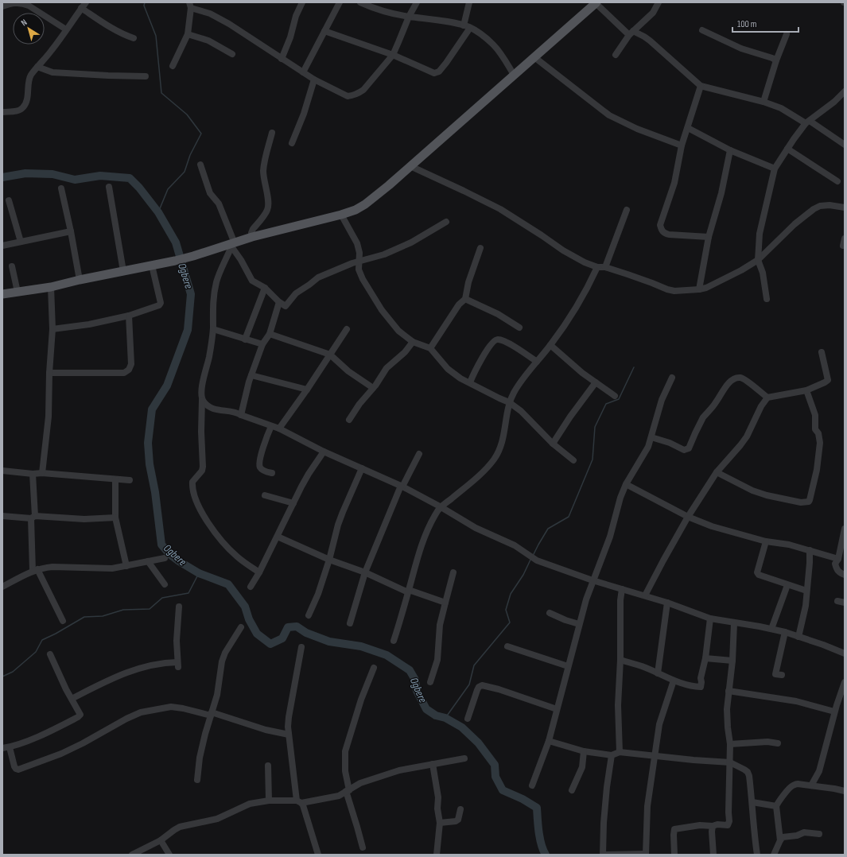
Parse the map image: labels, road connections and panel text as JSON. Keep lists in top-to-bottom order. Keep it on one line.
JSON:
{"water":["Ogbere"],"scale_bar":"100 m","north":"top left"}
